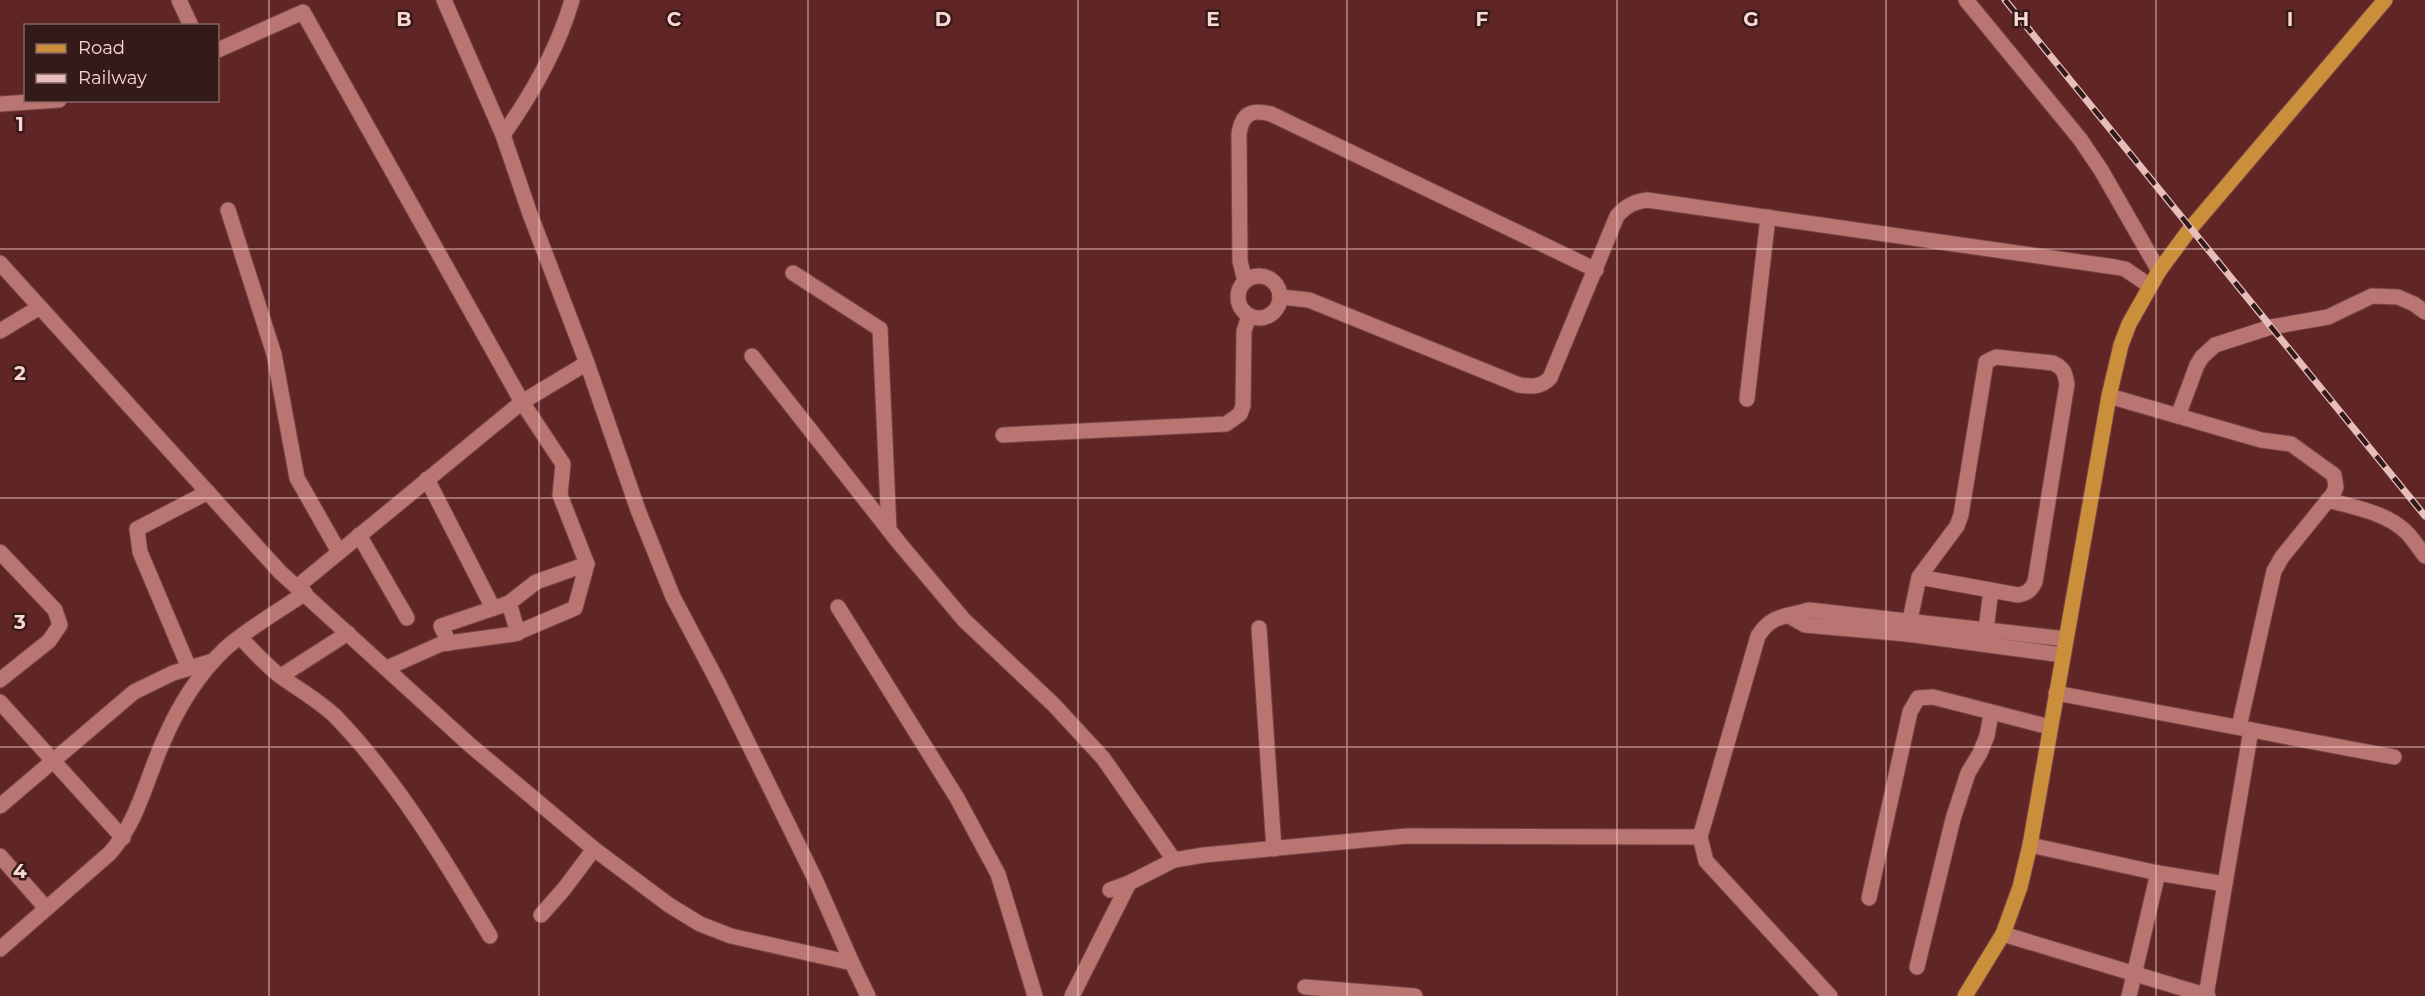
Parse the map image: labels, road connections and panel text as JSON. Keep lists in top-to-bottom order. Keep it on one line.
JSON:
{"legend":["Road","Railway"],"grid":{"columns":["B","C","D","E","F","G","H","I"],"rows":["1","2","3","4"]}}
